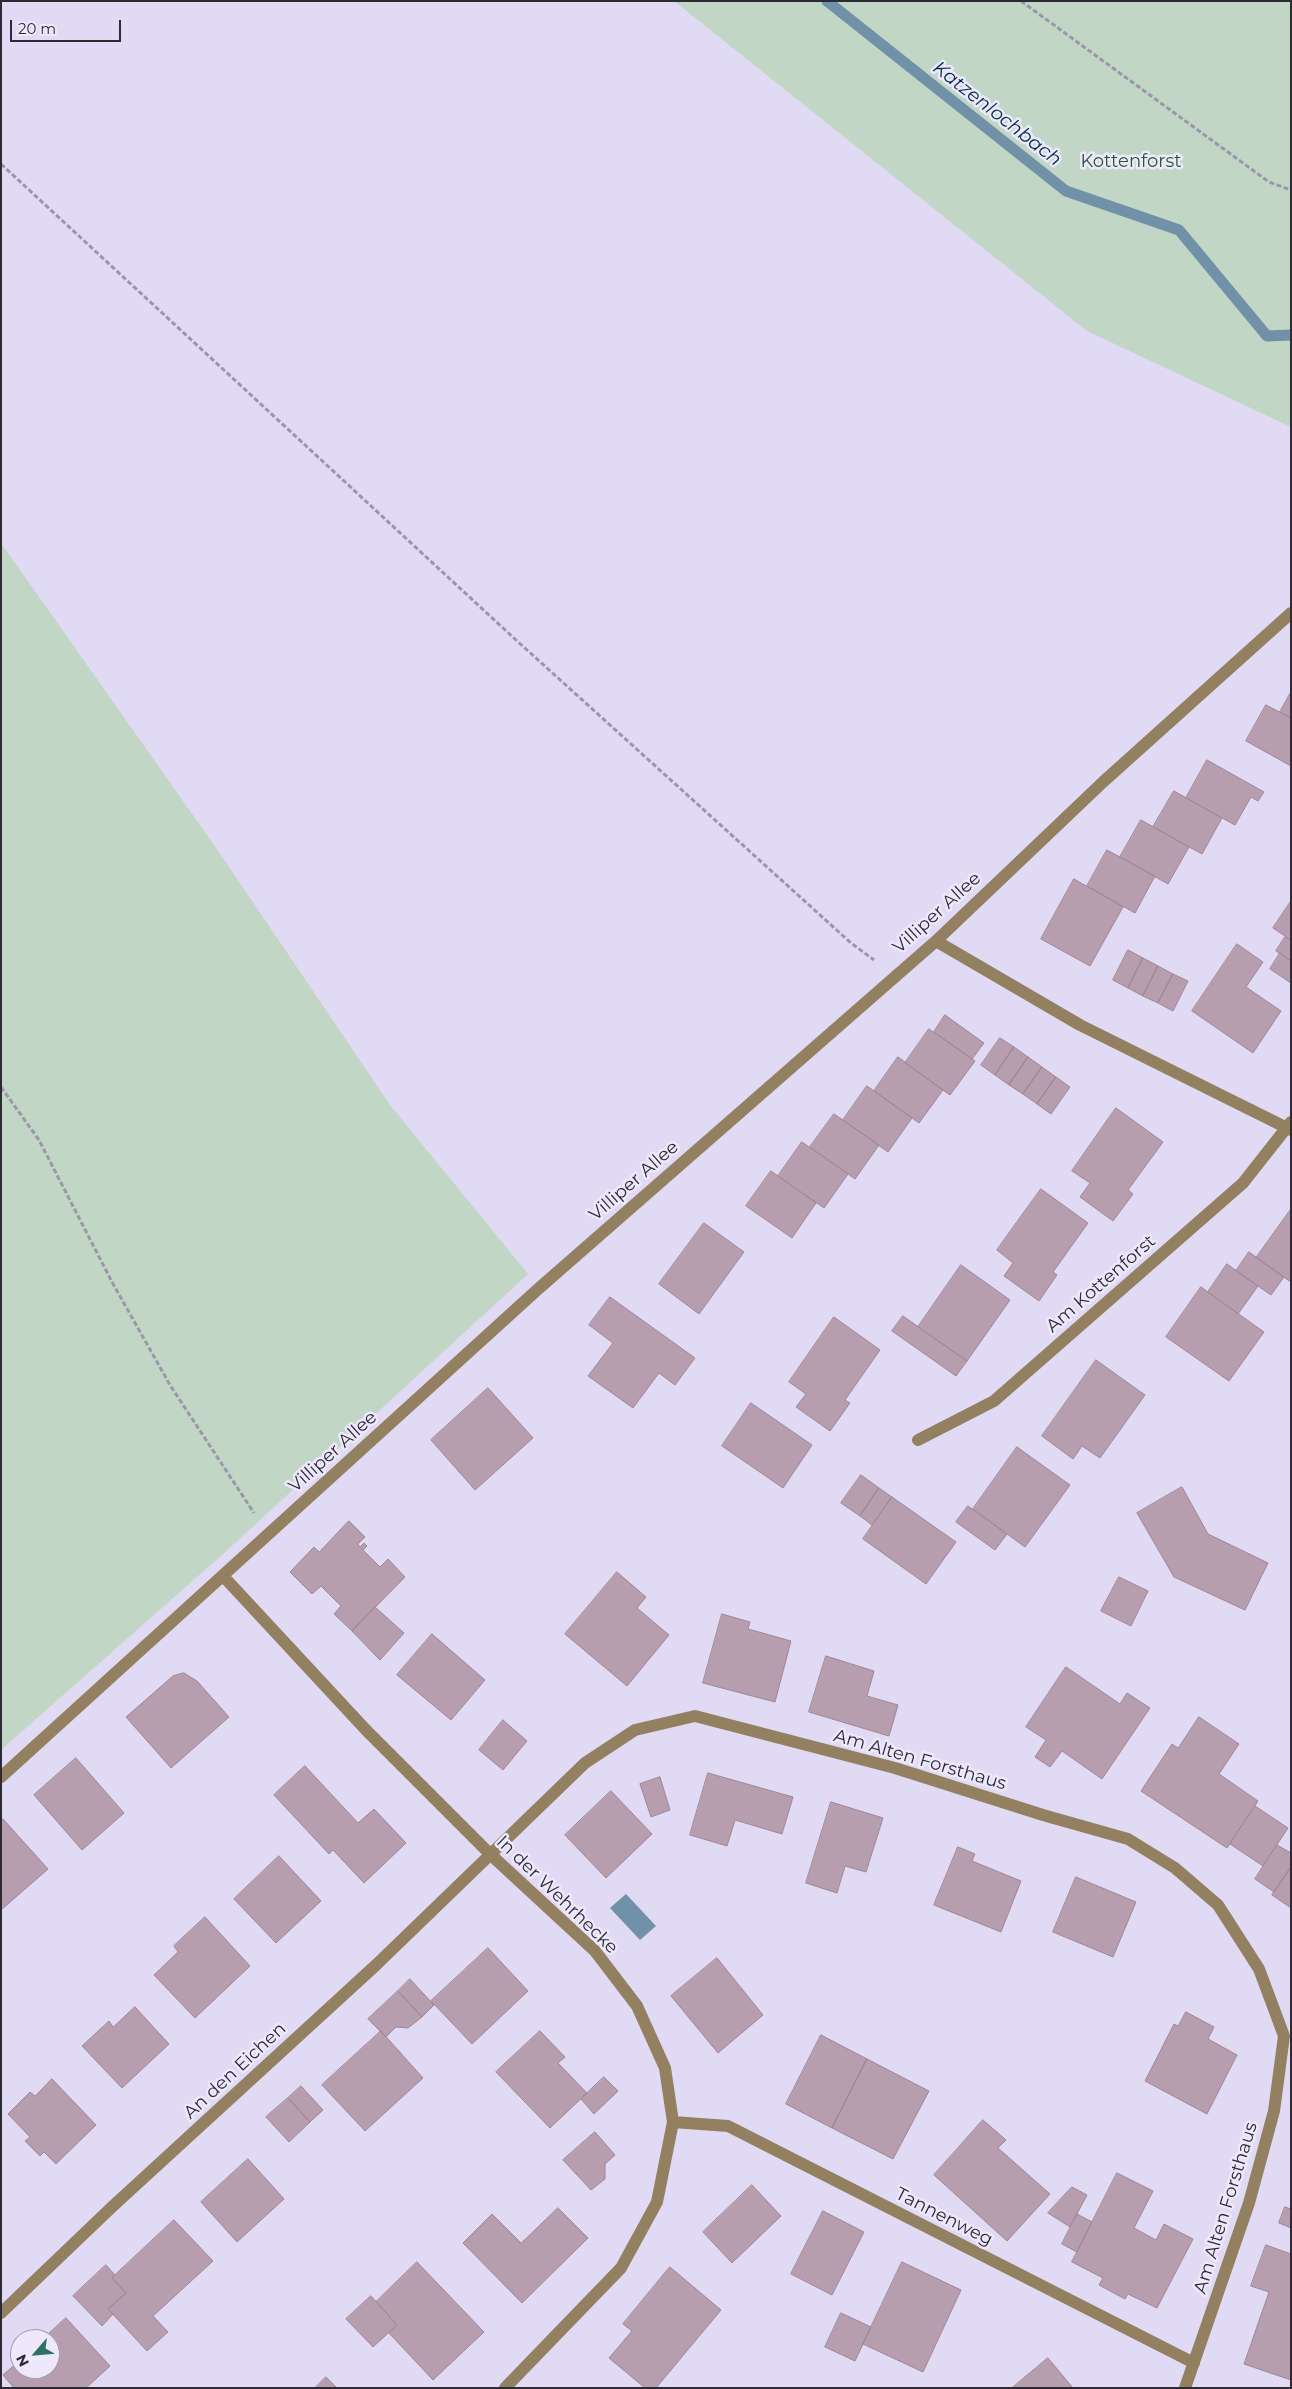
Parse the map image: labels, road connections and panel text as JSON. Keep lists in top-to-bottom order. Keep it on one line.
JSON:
{"streets":{"street":["Villiper Allee","Am Kottenforst","Am Alten Forsthaus","In der Wehrhecke","An den Eichen","Tannenweg"]},"crossings":[["Villiper Allee","Am Kottenforst"],["Villiper Allee","In der Wehrhecke"],["Am Alten Forsthaus","In der Wehrhecke"],["Am Alten Forsthaus","An den Eichen"],["Am Alten Forsthaus","Tannenweg"],["In der Wehrhecke","An den Eichen"],["In der Wehrhecke","Tannenweg"]],"water":["Katzenlochbach"],"parks":["Kottenforst"],"scale_bar":"20 m","north":"bottom left"}
